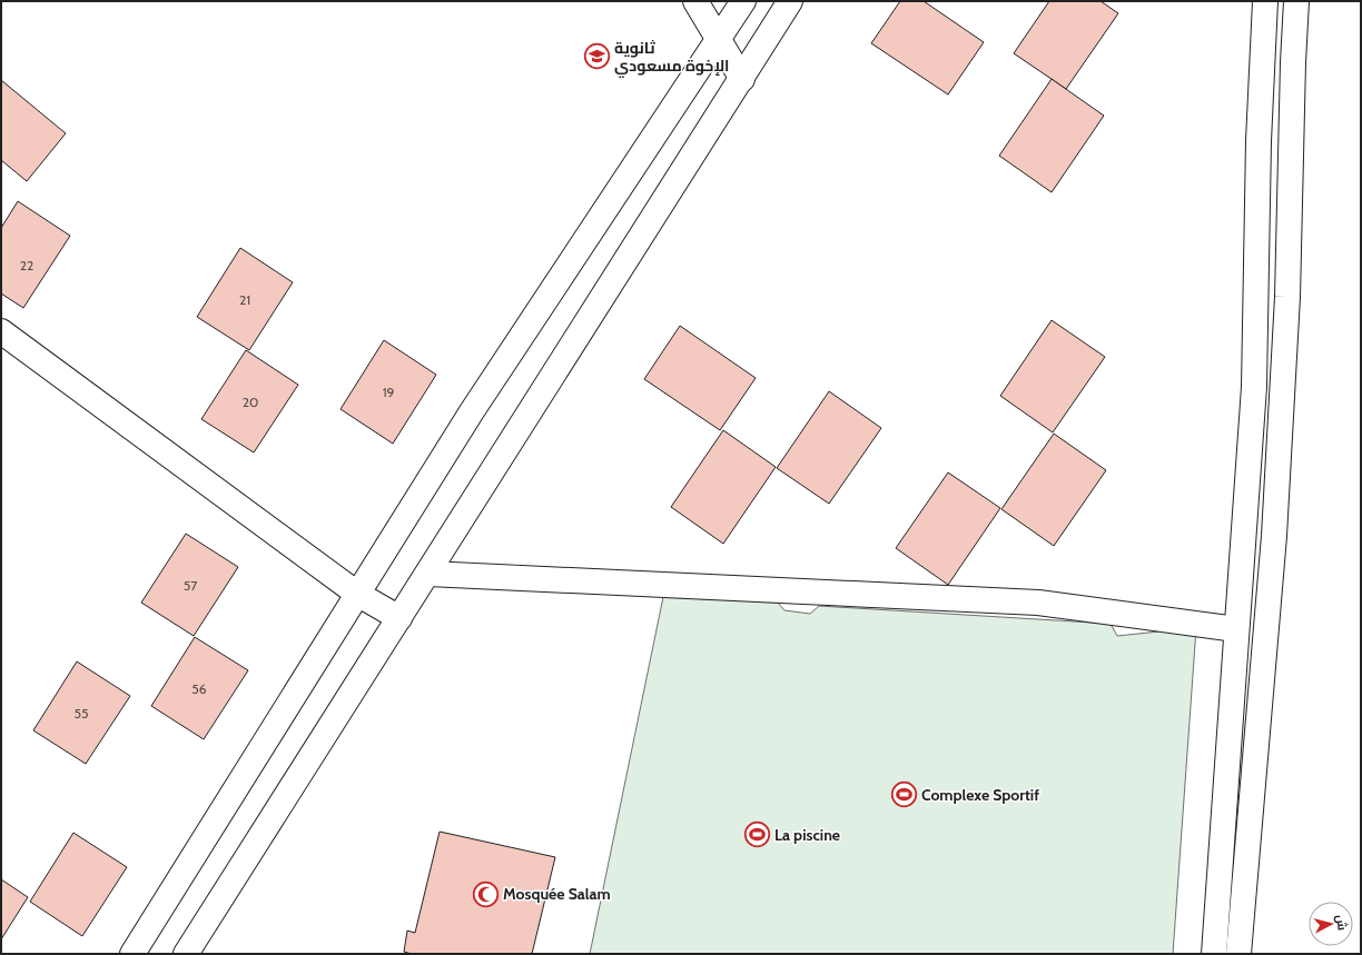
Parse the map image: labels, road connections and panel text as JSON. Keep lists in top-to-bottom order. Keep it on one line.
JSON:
{"places":{"school or university":["ثانوية الإخوة مسعودي"],"sports":["Complexe Sportif","La piscine"],"mosque":["Mosquée Salam"]},"house_numbers":["22","21","19","20","57","56","55"],"north":"right"}
